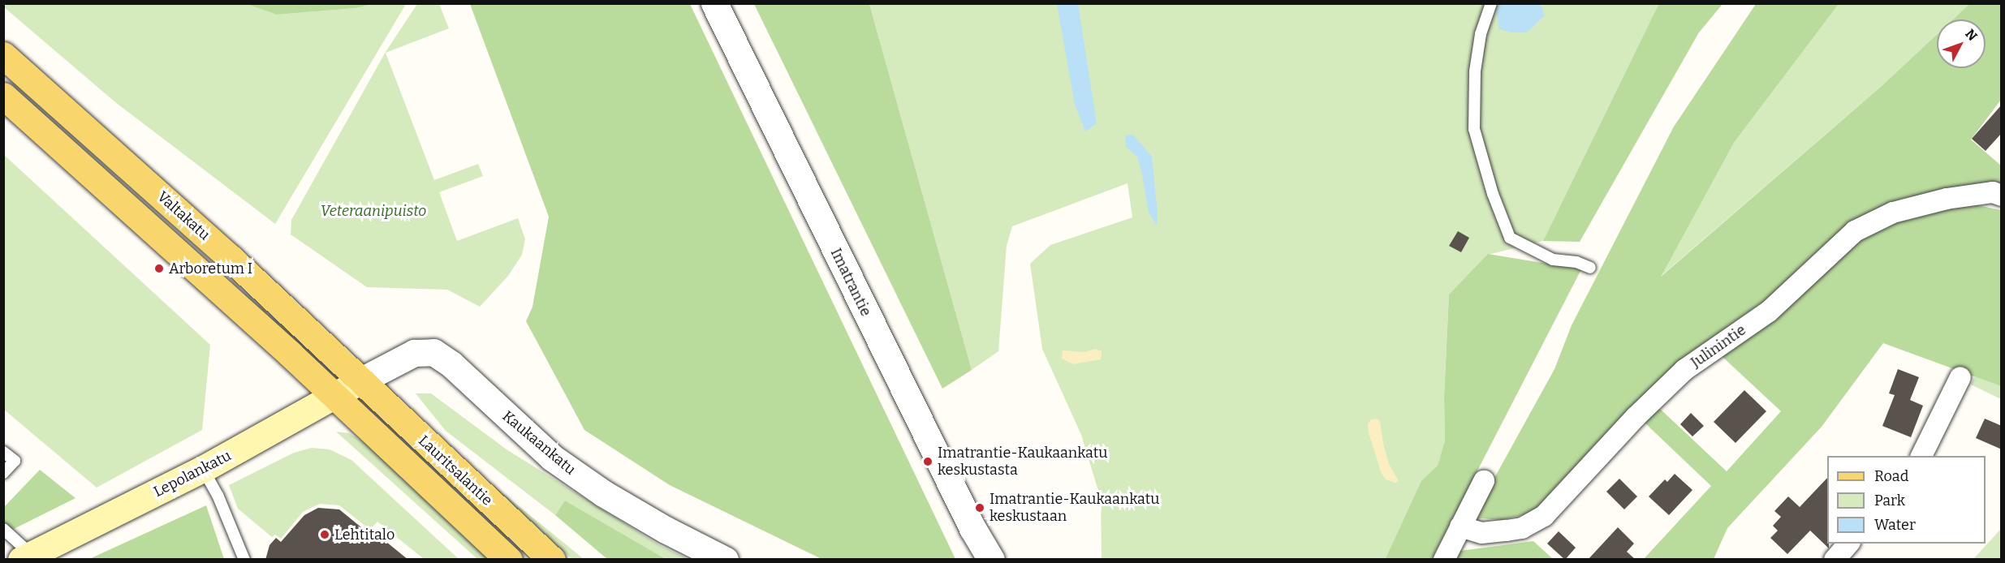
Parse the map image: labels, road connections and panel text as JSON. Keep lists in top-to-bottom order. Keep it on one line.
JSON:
{"streets":{"main road":["Valtakatu","Lauritsalantie","Lepolankatu"],"street":["Imatrantie","Julinintie","Kaukaankatu"]},"crossings":[["Valtakatu","Kaukaankatu"],["Valtakatu","Lauritsalantie"],["Valtakatu","Lepolankatu"],["Kaukaankatu","Lauritsalantie"],["Kaukaankatu","Lepolankatu"],["Lauritsalantie","Lepolankatu"]],"parks":["Veteraanipuisto"],"places":["Arboretum I","Imatrantie-Kaukaankatu keskustasta","Imatrantie-Kaukaankatu keskustaan","Lehtitalo"],"legend":["Road","Park","Water"],"north":"top right"}
